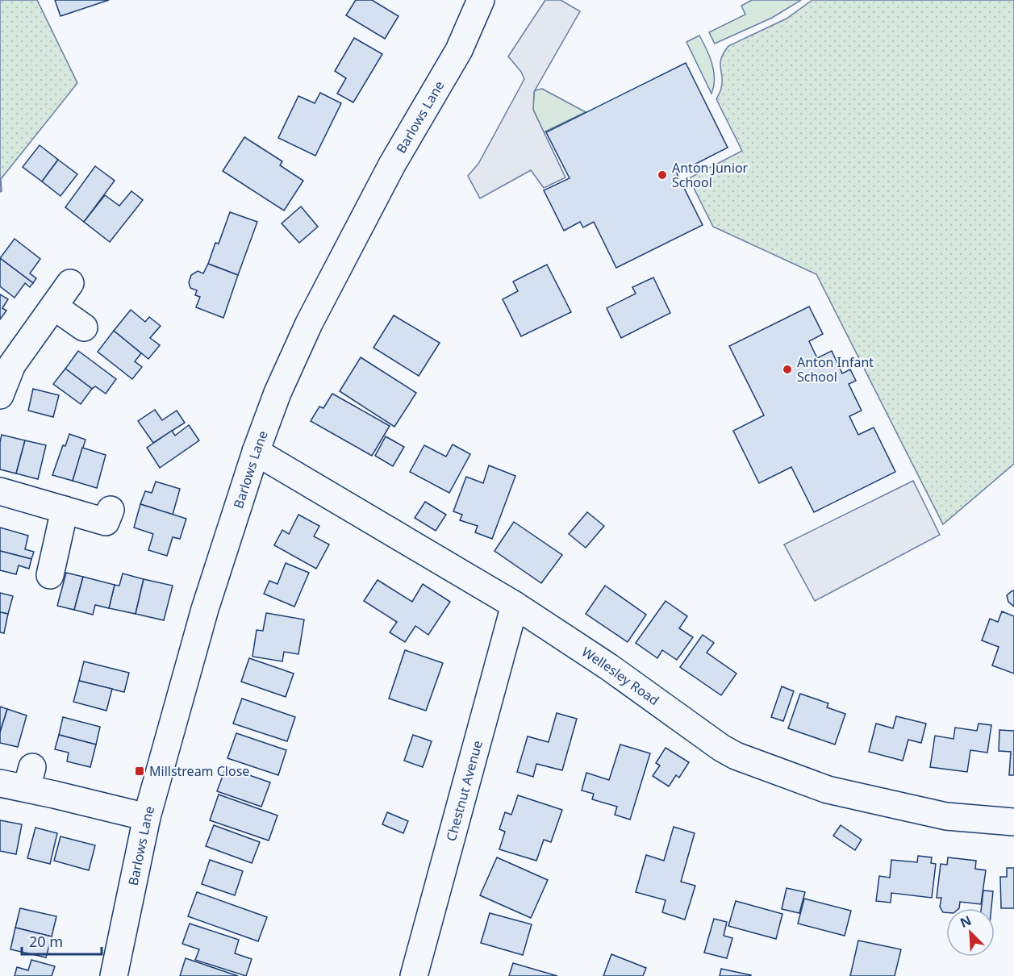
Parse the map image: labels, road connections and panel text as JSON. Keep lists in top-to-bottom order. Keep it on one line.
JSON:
{"streets":{"street":["Barlows Lane","Wellesley Road","Chestnut Avenue"]},"crossings":[["Barlows Lane","Wellesley Road"],["Wellesley Road","Chestnut Avenue"]],"places":{"other":["Anton Junior School","Anton Infant School"],"transit":["Millstream Close"]},"scale_bar":"20 m","north":"top left"}
